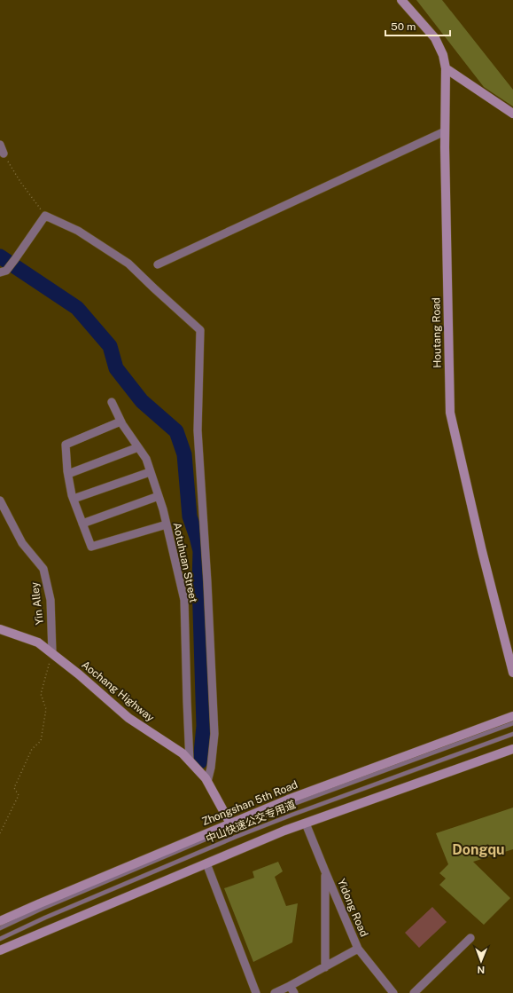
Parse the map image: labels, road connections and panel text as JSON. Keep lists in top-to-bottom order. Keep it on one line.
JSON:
{"streets":{"main road":["Houtang Road","Aochang Highway","Zhongshan 5th Road"],"street":["Aotuhuan Street","Yin Alley","Yidong Road"],"lane":["中山快速公交专用道"]},"crossings":[["Aotuhuan Street","Aochang Highway"],["Yin Alley","Aochang Highway"],["Aochang Highway","Zhongshan 5th Road"]],"districts":["Dongqu"],"scale_bar":"50 m","north":"bottom"}
